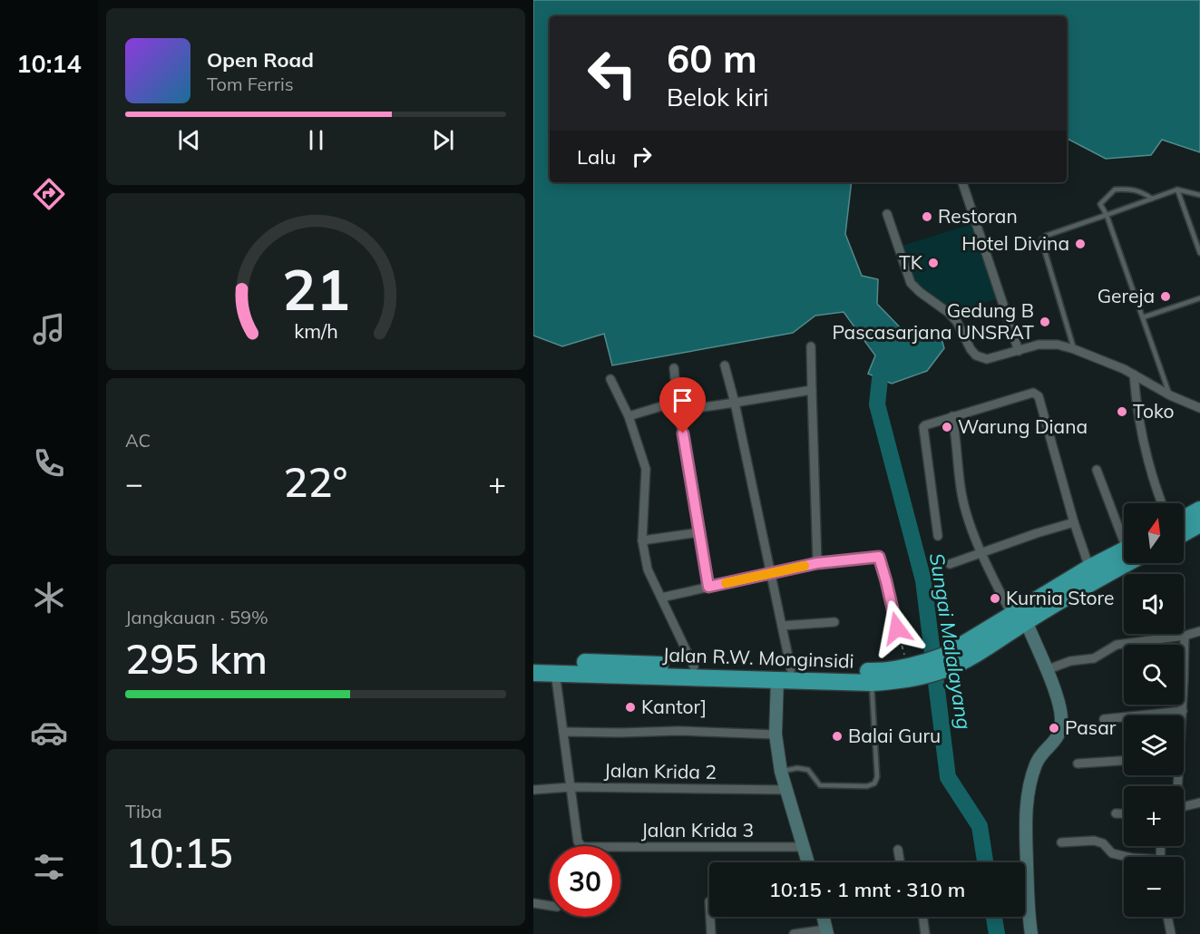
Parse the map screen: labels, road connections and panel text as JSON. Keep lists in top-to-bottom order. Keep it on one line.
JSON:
{"streets":{"highway":["Jalan R.W. Monginsidi"],"street":["Jalan Krida 2","Jalan Krida 3"]},"crossings":[["Jalan Krida 2","Jalan Krida 3"]],"water":["Sungai Malalayang"],"places":["Restoran","Hotel Divina","TK","Gereja","Gedung B Pascasarjana UNSRAT","Toko","Warung Diana","Kurnia Store","Kantor]","Pasar","Balai Guru"],"north":"top","page":{"tabs":"10:14","turn":["60 m","Belok kiri"],"song":["Open Road","Tom Ferris"],"then":"Lalu","tile":["AC",["Jangkauan · 59%","295 km"],["Tiba","10:15"]],"heat":["−","22°","+"],"map_buttons":["+","−"],"limit":"30","trip":"10:15 · 1 mnt · 310 m","gauge":["21","km/h"]}}
